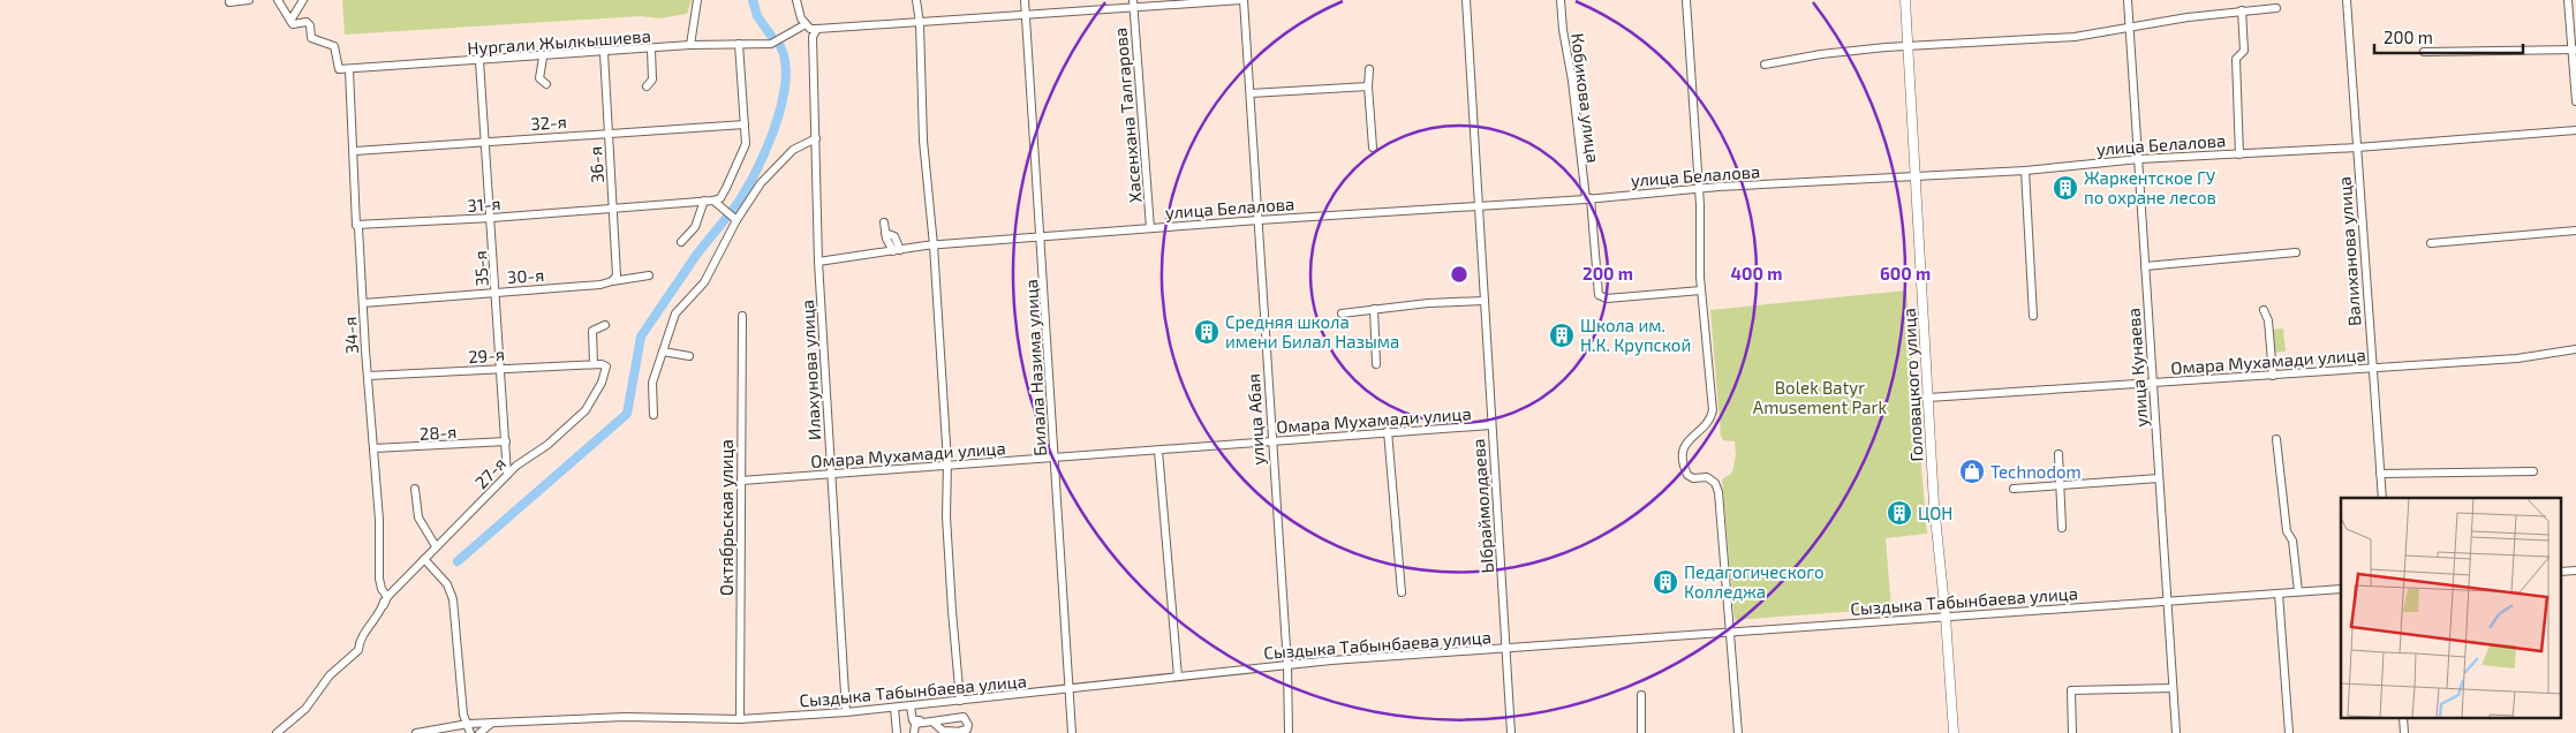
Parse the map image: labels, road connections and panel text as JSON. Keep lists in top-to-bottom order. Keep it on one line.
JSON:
{"streets":{"main road":["Головацкого улица"],"street":["Нургали Жылкышиева","Кобикова улица","Хасенхана Талгарова","32-я","улица Белалова","36-я","31-я","Валиханова улица","35-я","30-я","34-я","29-я","Омара Мухамади улица","Билала Назима улица","улица Кунаева","Илахунова улица","улица Абая","28-я","27-я","Ыбраймолдаева","Октябрьская улица","Сыздыка Табынбаева улица"]},"crossings":[["Нургали Жылкышиева","36-я"],["Нургали Жылкышиева","35-я"],["Нургали Жылкышиева","34-я"],["Кобикова улица","улица Белалова"],["Хасенхана Талгарова","улица Белалова"],["32-я","36-я"],["32-я","35-я"],["32-я","34-я"],["улица Белалова","Валиханова улица"],["улица Белалова","Билала Назима улица"],["улица Белалова","улица Кунаева"],["улица Белалова","Илахунова улица"],["улица Белалова","Головацкого улица"],["улица Белалова","улица Абая"],["улица Белалова","Ыбраймолдаева"],["36-я","31-я"],["36-я","30-я"],["31-я","35-я"],["31-я","34-я"],["Валиханова улица","Омара Мухамади улица"],["35-я","30-я"],["35-я","29-я"],["35-я","28-я"],["35-я","27-я"],["30-я","34-я"],["34-я","29-я"],["34-я","28-я"],["34-я","27-я"],["29-я","27-я"],["Омара Мухамади улица","Билала Назима улица"],["Омара Мухамади улица","улица Кунаева"],["Омара Мухамади улица","Илахунова улица"],["Омара Мухамади улица","Головацкого улица"],["Омара Мухамади улица","улица Абая"],["Омара Мухамади улица","Ыбраймолдаева"],["Омара Мухамади улица","Октябрьская улица"],["Билала Назима улица","Сыздыка Табынбаева улица"],["улица Кунаева","Сыздыка Табынбаева улица"],["Илахунова улица","Сыздыка Табынбаева улица"],["Головацкого улица","Сыздыка Табынбаева улица"],["улица Абая","Сыздыка Табынбаева улица"],["Ыбраймолдаева","Сыздыка Табынбаева улица"],["Октябрьская улица","Сыздыка Табынбаева улица"]],"parks":["Bolek Batyr Amusement Park"],"places":{"building":["Жаркентское ГУ по охране лесов","Средняя школа имени Билал Назыма","Школа им. Н.К. Крупской","ЦОН","Педагогического Колледжа"],"shop":["Technodom"]},"scale_bar":"200 m","rings":["200 m","400 m","600 m"]}
